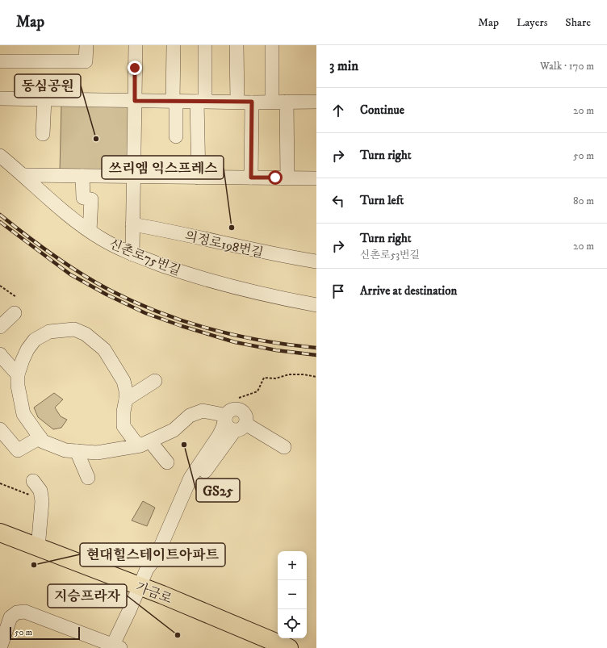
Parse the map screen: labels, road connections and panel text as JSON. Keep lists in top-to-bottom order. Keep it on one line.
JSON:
{"streets":{"main road":["가금로"],"street":["의정로198번길","신촌로75번길"]},"places":["동심공원","쓰리엠 익스프레스","GS25","현대힐스테이트아파트","지승프라자"],"scale_bar":"50 m","page":{"header":"Map","nav":["Map","Layers","Share"],"heading":["3 min","Walk · 170 m"],"list":[["Continue","20 m"],["Turn right","50 m"],["Turn left","80 m"],["Turn right","신촌로53번길","20 m"],"Arrive at destination"],"map_buttons":["+","−"],"scale":"50 m"}}
